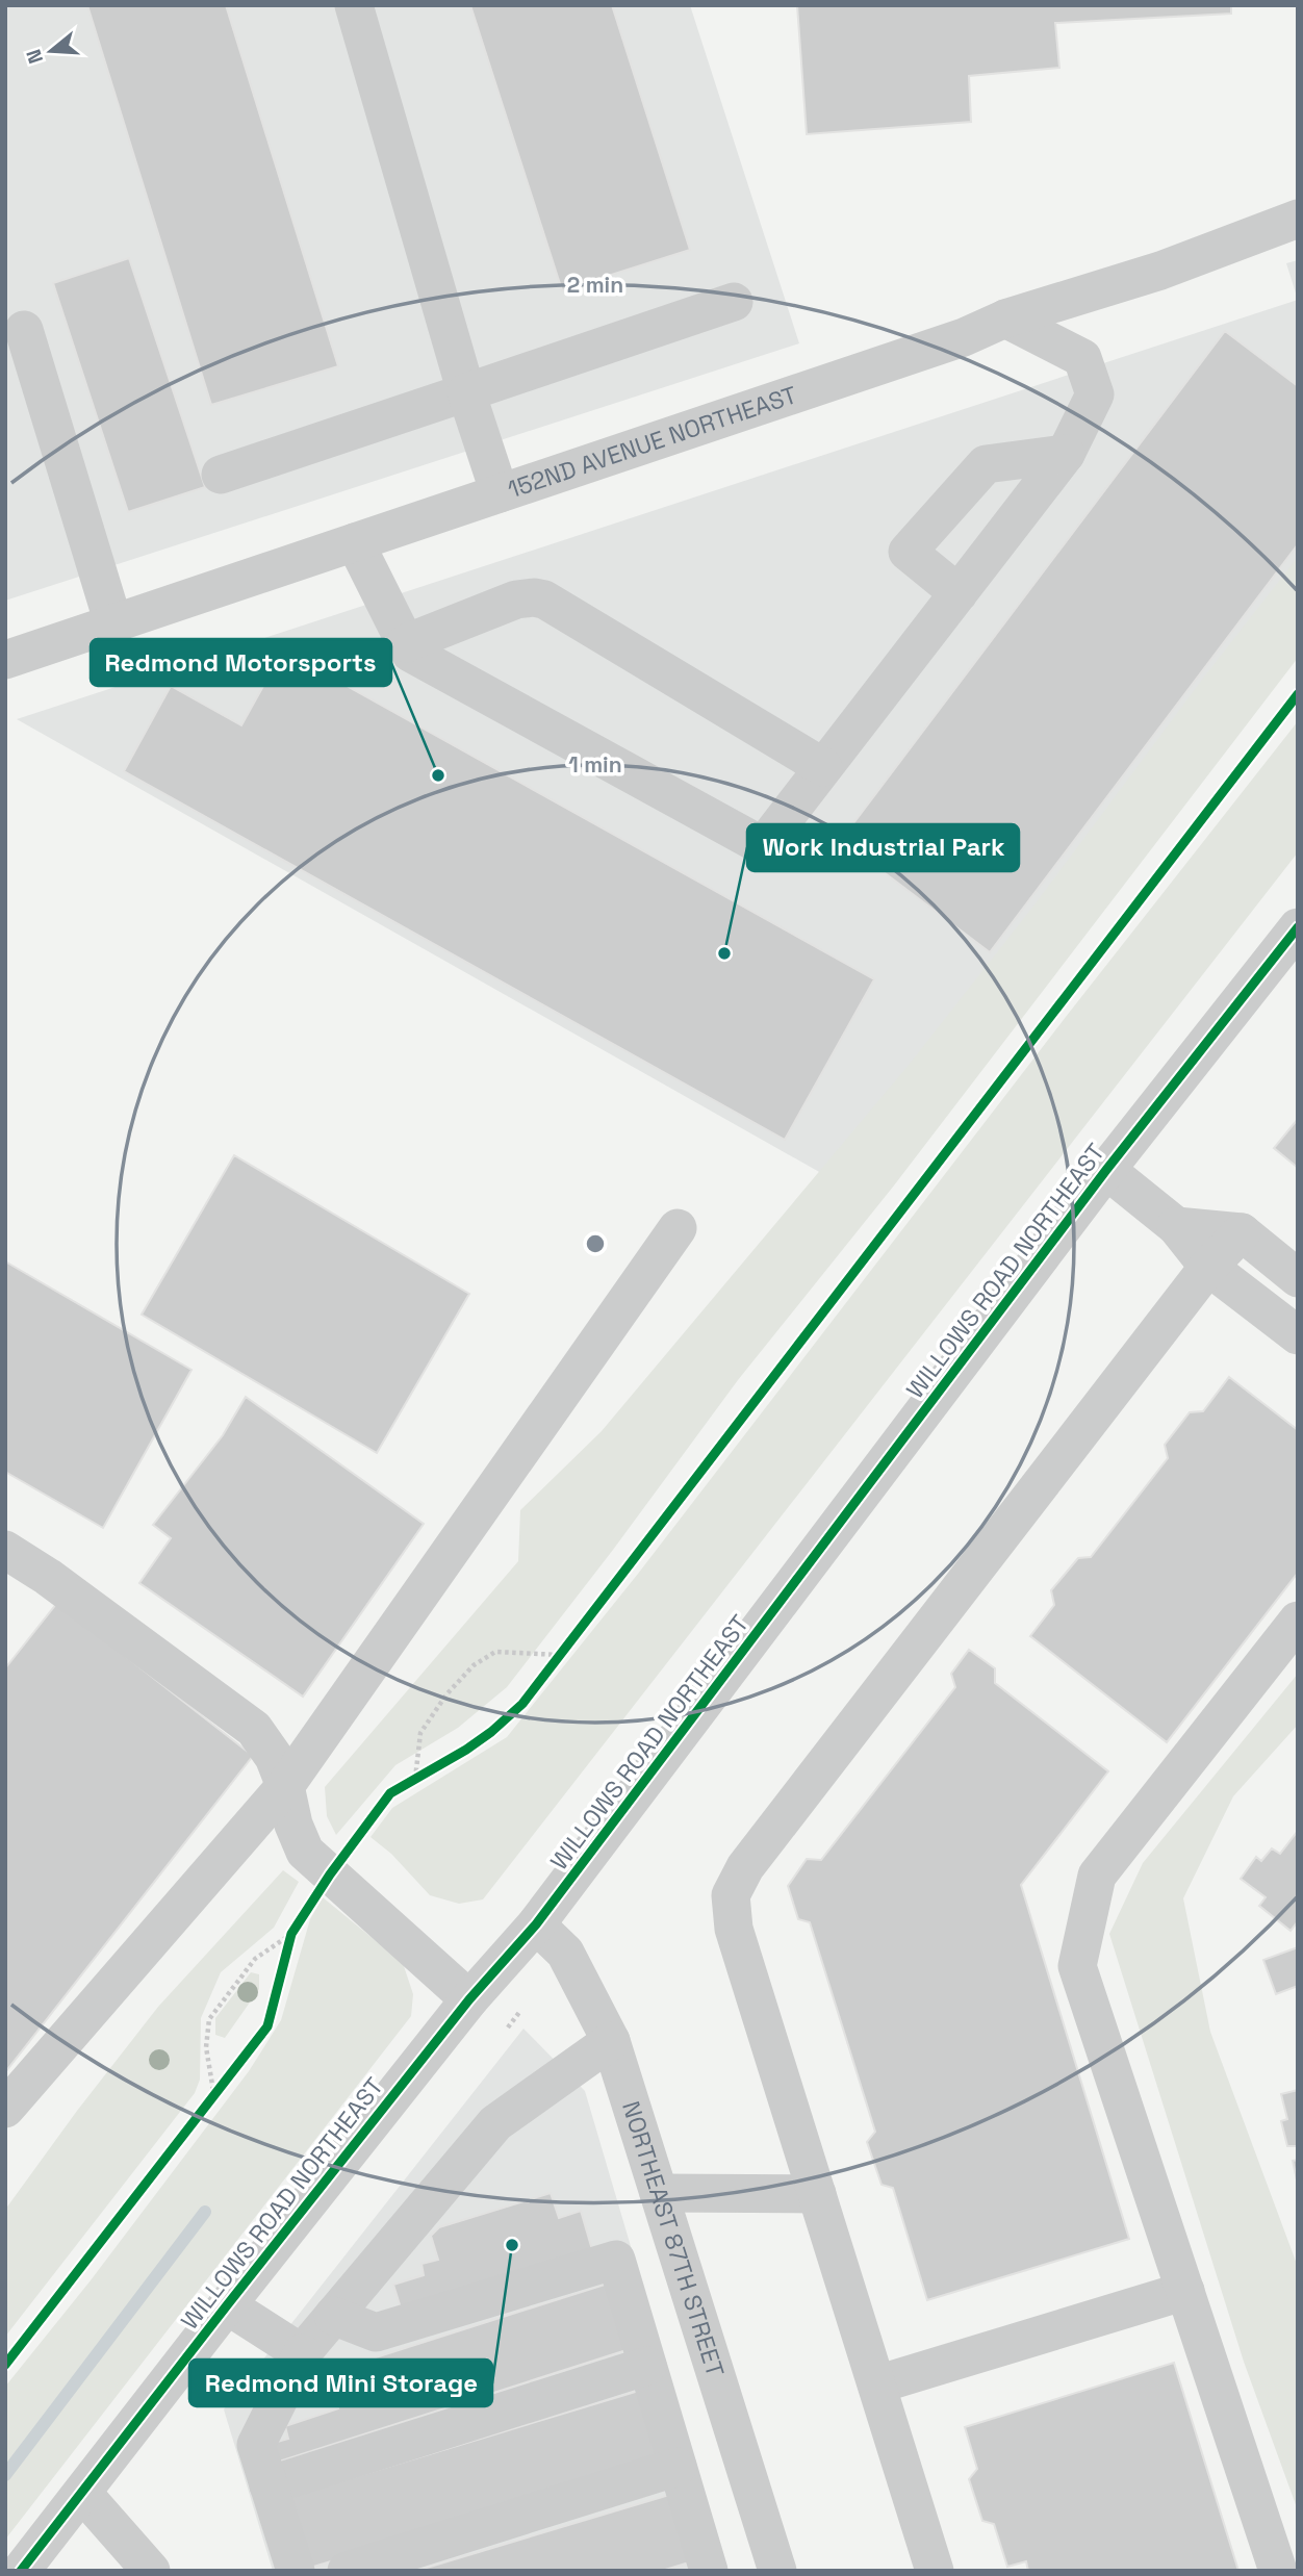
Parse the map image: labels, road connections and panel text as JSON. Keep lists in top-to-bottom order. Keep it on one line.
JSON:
{"streets":{"street":["152ND AVENUE NORTHEAST","WILLOWS ROAD NORTHEAST","NORTHEAST 87TH STREET"]},"crossings":[["WILLOWS ROAD NORTHEAST","NORTHEAST 87TH STREET"]],"places":["Redmond Motorsports","Work Industrial Park","Redmond Mini Storage"],"north":"left","rings":["2 min","1 min"]}
